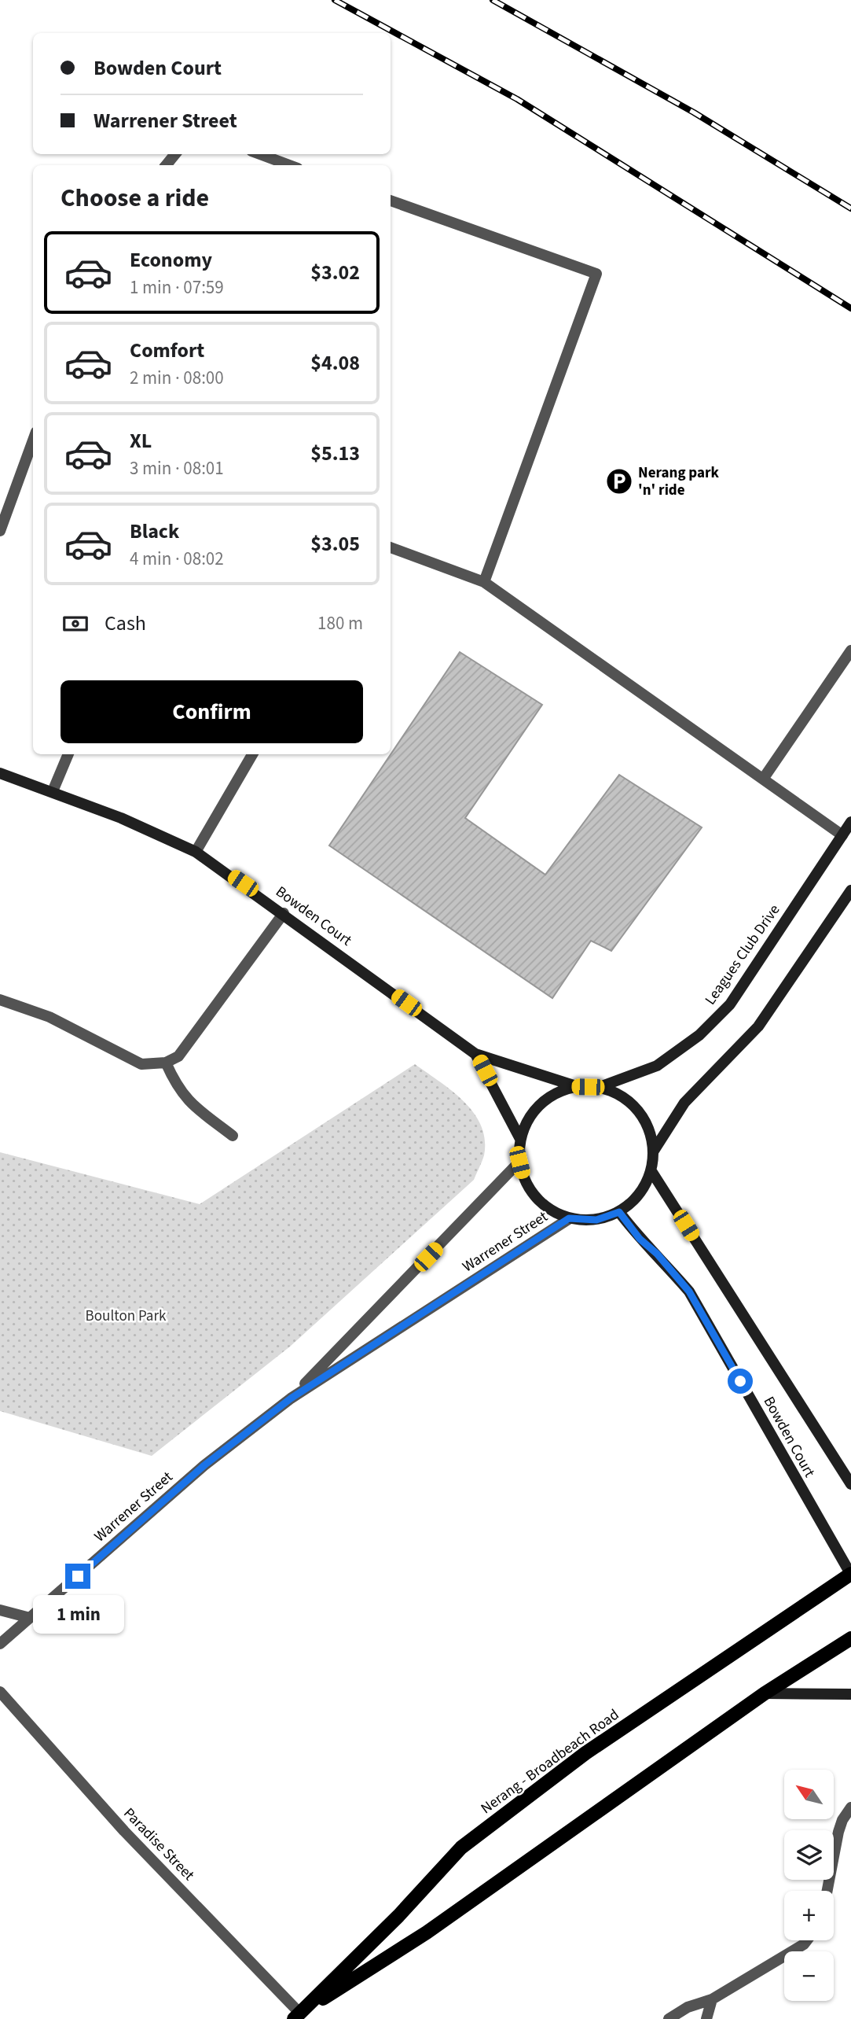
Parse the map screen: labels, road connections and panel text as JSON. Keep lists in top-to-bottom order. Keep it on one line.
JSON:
{"streets":{"main road":["Nerang - Broadbeach Road"],"street":["Bowden Court","Leagues Club Drive","Warrener Street","Paradise Street"]},"crossings":[["Bowden Court","Leagues Club Drive"],["Bowden Court","Warrener Street"],["Bowden Court","Nerang - Broadbeach Road"],["Leagues Club Drive","Warrener Street"],["Nerang - Broadbeach Road","Paradise Street"]],"parks":["Boulton Park"],"places":{"parking":["Nerang park 'n' ride"]},"north":"top left","page":{"banner":["Bowden Court","Warrener Street"],"heading":"Choose a ride","list":[{"name":"Economy","note":"1 min · 07:59","value":"$3.02"},{"name":"Comfort","note":"2 min · 08:00","value":"$4.08"},{"name":"XL","note":"3 min · 08:01","value":"$5.13"},{"name":"Black","note":"4 min · 08:02","value":"$3.05"}],"pay":["Cash","180 m"],"buttons":"Confirm","bubble":"1 min","map_buttons":["+","−"]}}
